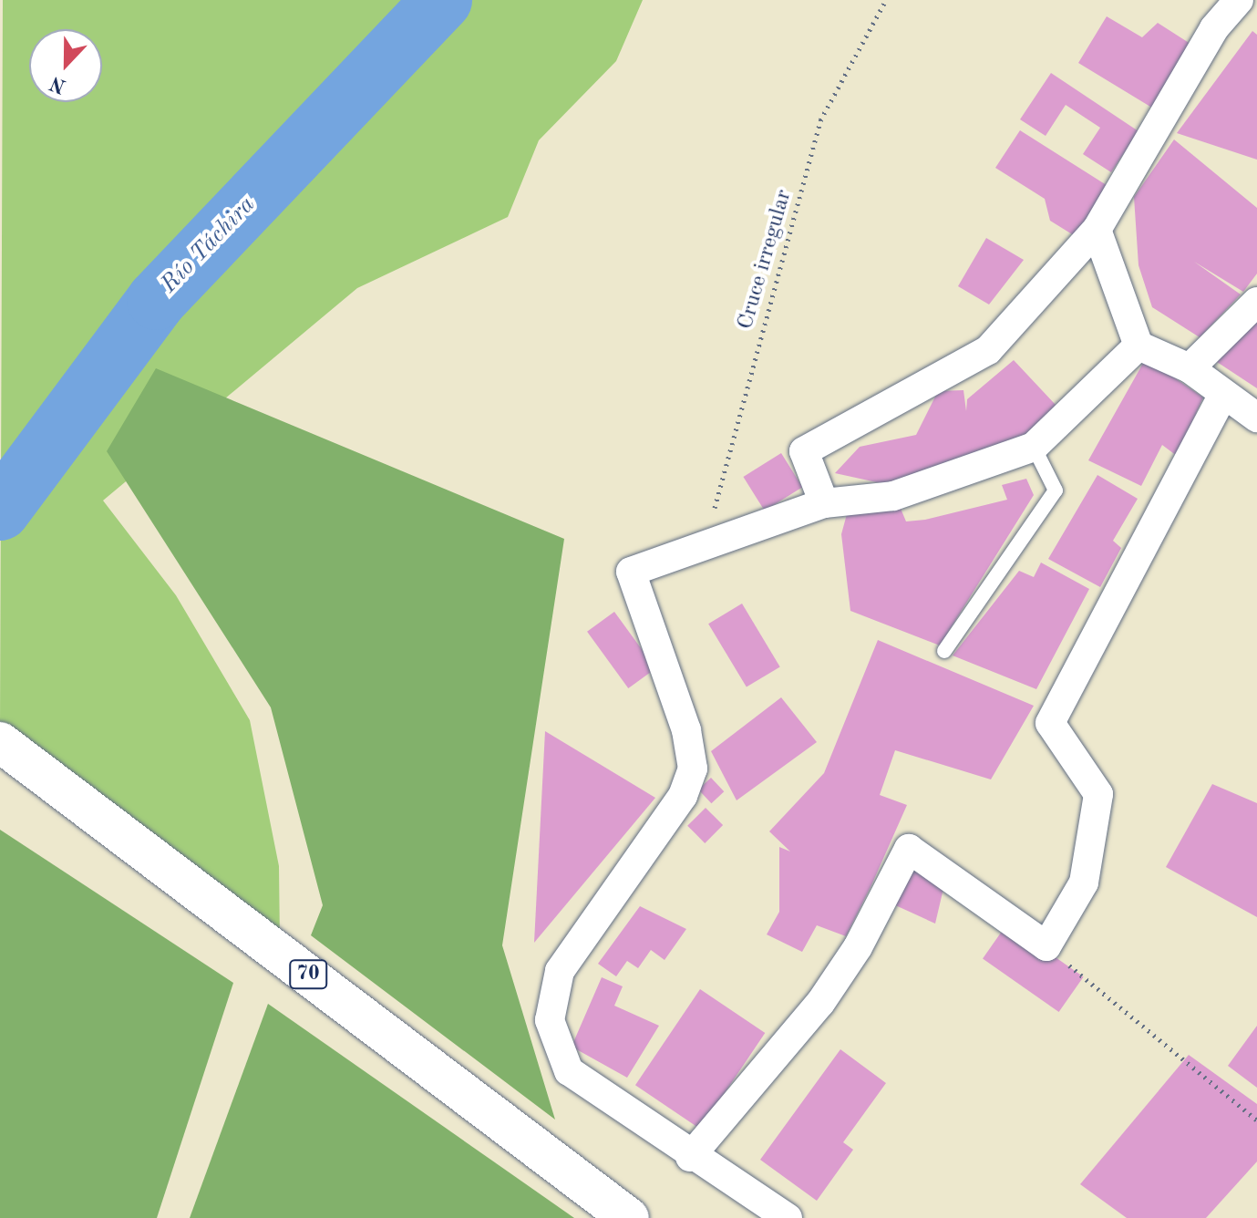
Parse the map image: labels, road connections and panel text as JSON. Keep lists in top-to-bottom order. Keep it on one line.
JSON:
{"streets":{"highway":["70"],"path":["Cruce irregular"]},"water":["Río Táchira"],"north":"bottom"}
